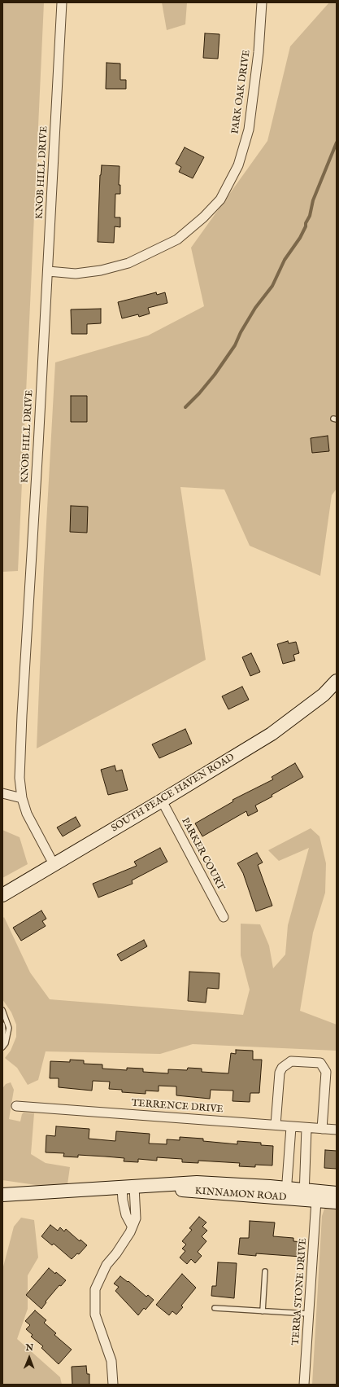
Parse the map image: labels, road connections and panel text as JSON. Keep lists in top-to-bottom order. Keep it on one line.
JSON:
{"streets":{"main road":["SOUTH PEACE HAVEN ROAD","KINNAMON ROAD"],"street":["PARK OAK DRIVE","KNOB HILL DRIVE","PARKER COURT","TERRENCE DRIVE","TERRA STONE DRIVE"]},"crossings":[["PARK OAK DRIVE","KNOB HILL DRIVE"],["KNOB HILL DRIVE","SOUTH PEACE HAVEN ROAD"],["SOUTH PEACE HAVEN ROAD","PARKER COURT"],["TERRENCE DRIVE","TERRA STONE DRIVE"],["KINNAMON ROAD","TERRA STONE DRIVE"]],"north":"top"}
